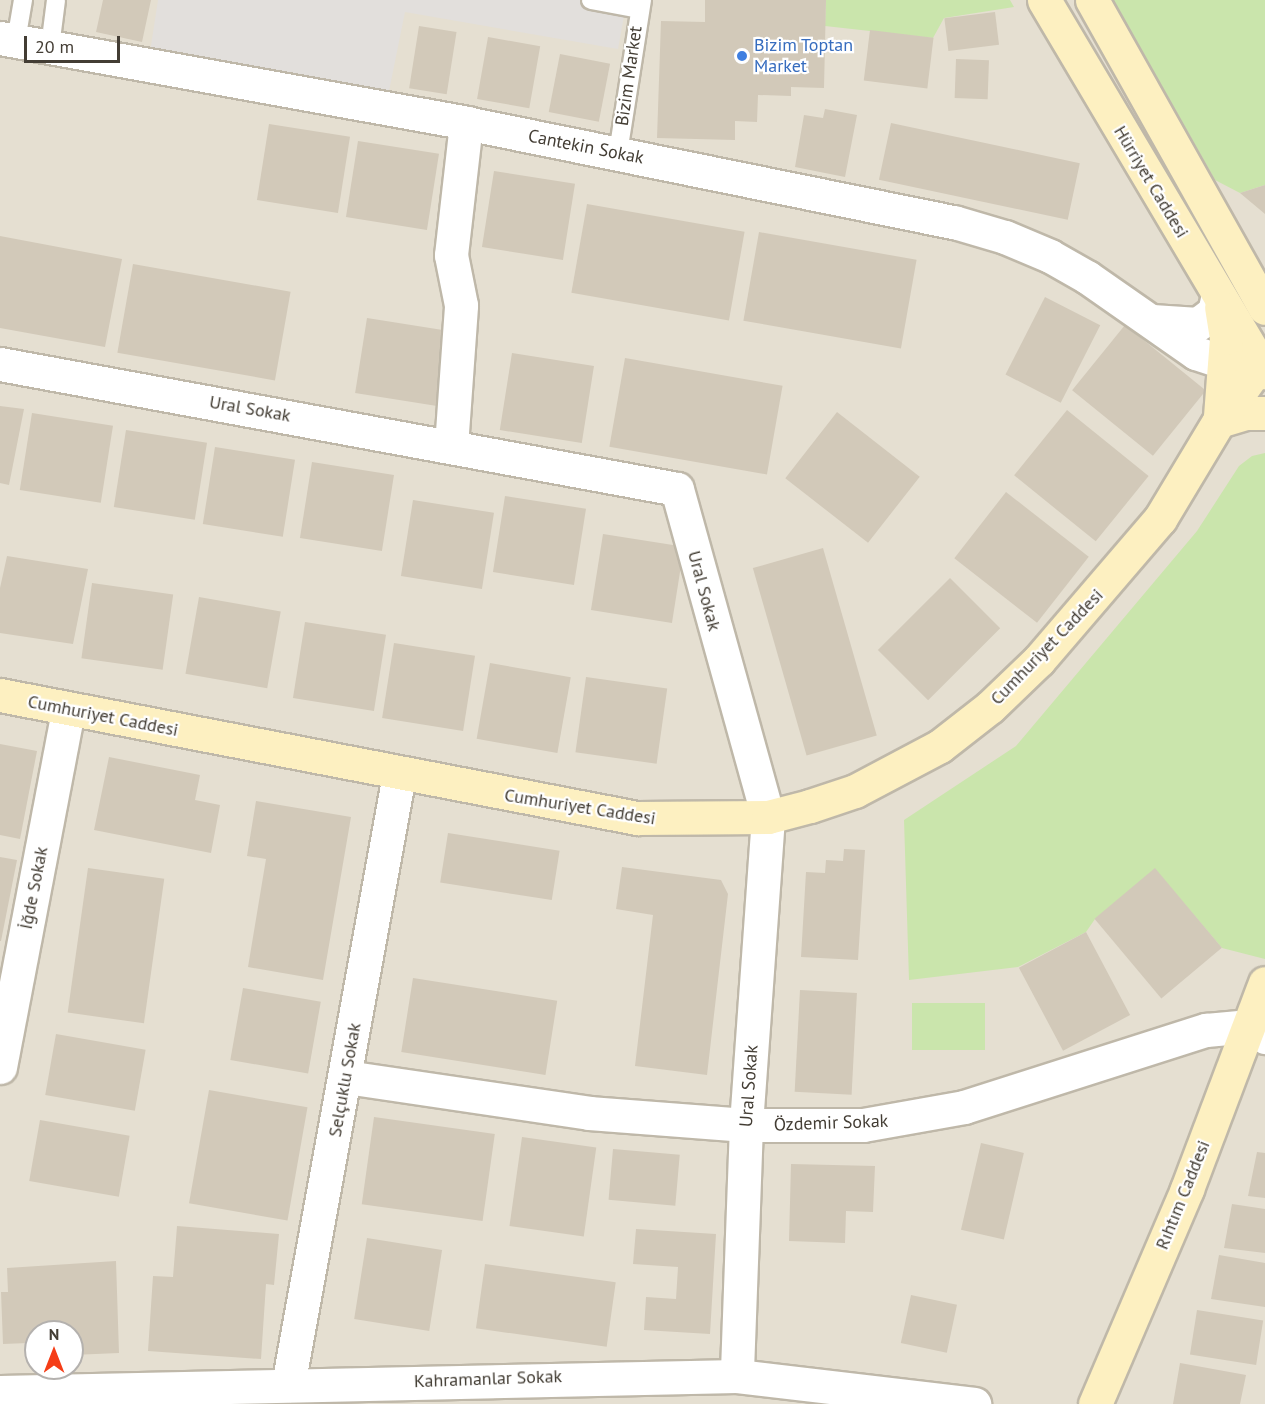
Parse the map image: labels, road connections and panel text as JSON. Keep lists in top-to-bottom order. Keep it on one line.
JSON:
{"streets":{"main road":["Hürriyet Caddesi","Cumhuriyet Caddesi","Rıhtım Caddesi"],"street":["Cantekin Sokak","Ural Sokak","İğde Sokak","Selçuklu Sokak","Özdemir Sokak","Kahramanlar Sokak"],"lane":["Bizim Market"]},"crossings":[["Bizim Market","Cantekin Sokak"],["Cantekin Sokak","Hürriyet Caddesi"],["Cantekin Sokak","Cumhuriyet Caddesi"],["Hürriyet Caddesi","Cumhuriyet Caddesi"],["Ural Sokak","Cumhuriyet Caddesi"],["Ural Sokak","Özdemir Sokak"],["Ural Sokak","Kahramanlar Sokak"],["Cumhuriyet Caddesi","İğde Sokak"],["Cumhuriyet Caddesi","Selçuklu Sokak"],["Selçuklu Sokak","Özdemir Sokak"],["Selçuklu Sokak","Kahramanlar Sokak"],["Özdemir Sokak","Rıhtım Caddesi"]],"places":["Bizim Toptan Market"],"scale_bar":"20 m","north":"top"}
